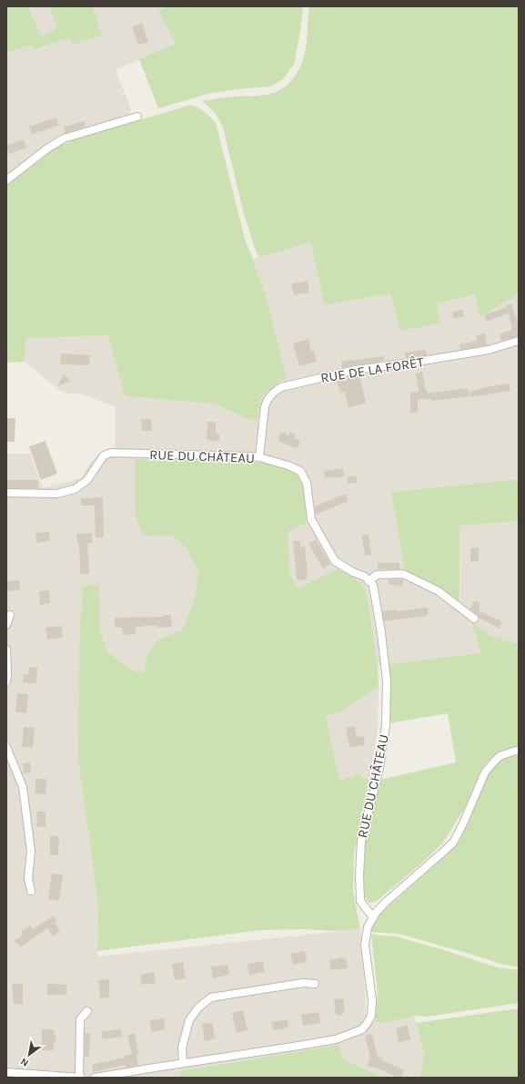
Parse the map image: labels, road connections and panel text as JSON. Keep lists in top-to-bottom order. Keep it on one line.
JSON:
{"streets":{"street":["RUE DE LA FORÊT","RUE DU CHÂTEAU"]},"crossings":[["RUE DE LA FORÊT","RUE DU CHÂTEAU"]],"north":"bottom left"}
